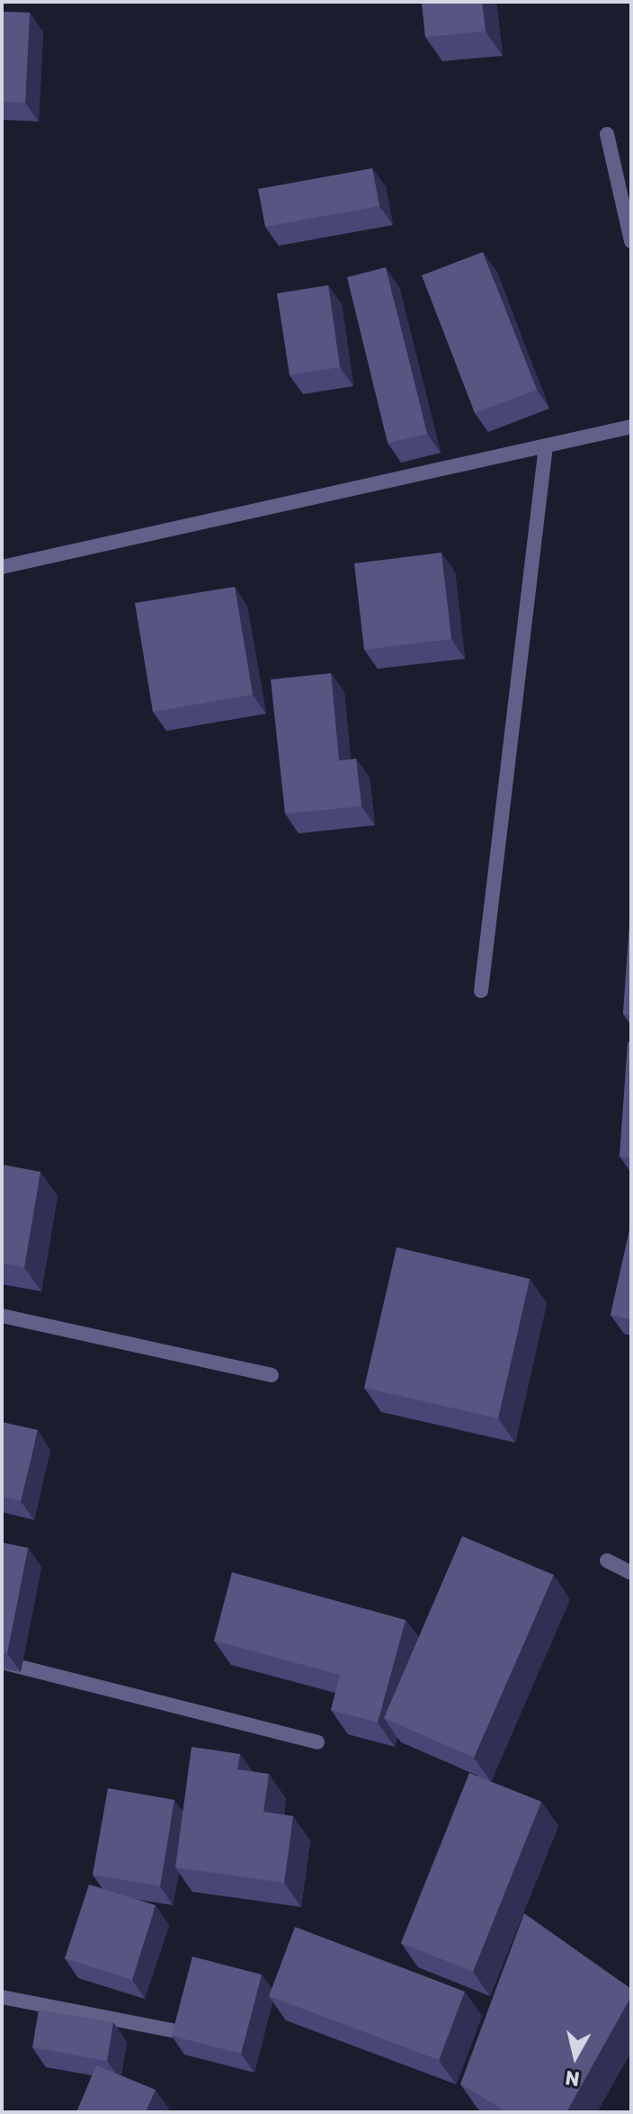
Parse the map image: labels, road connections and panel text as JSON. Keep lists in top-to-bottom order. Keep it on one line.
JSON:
{"north":"bottom"}
